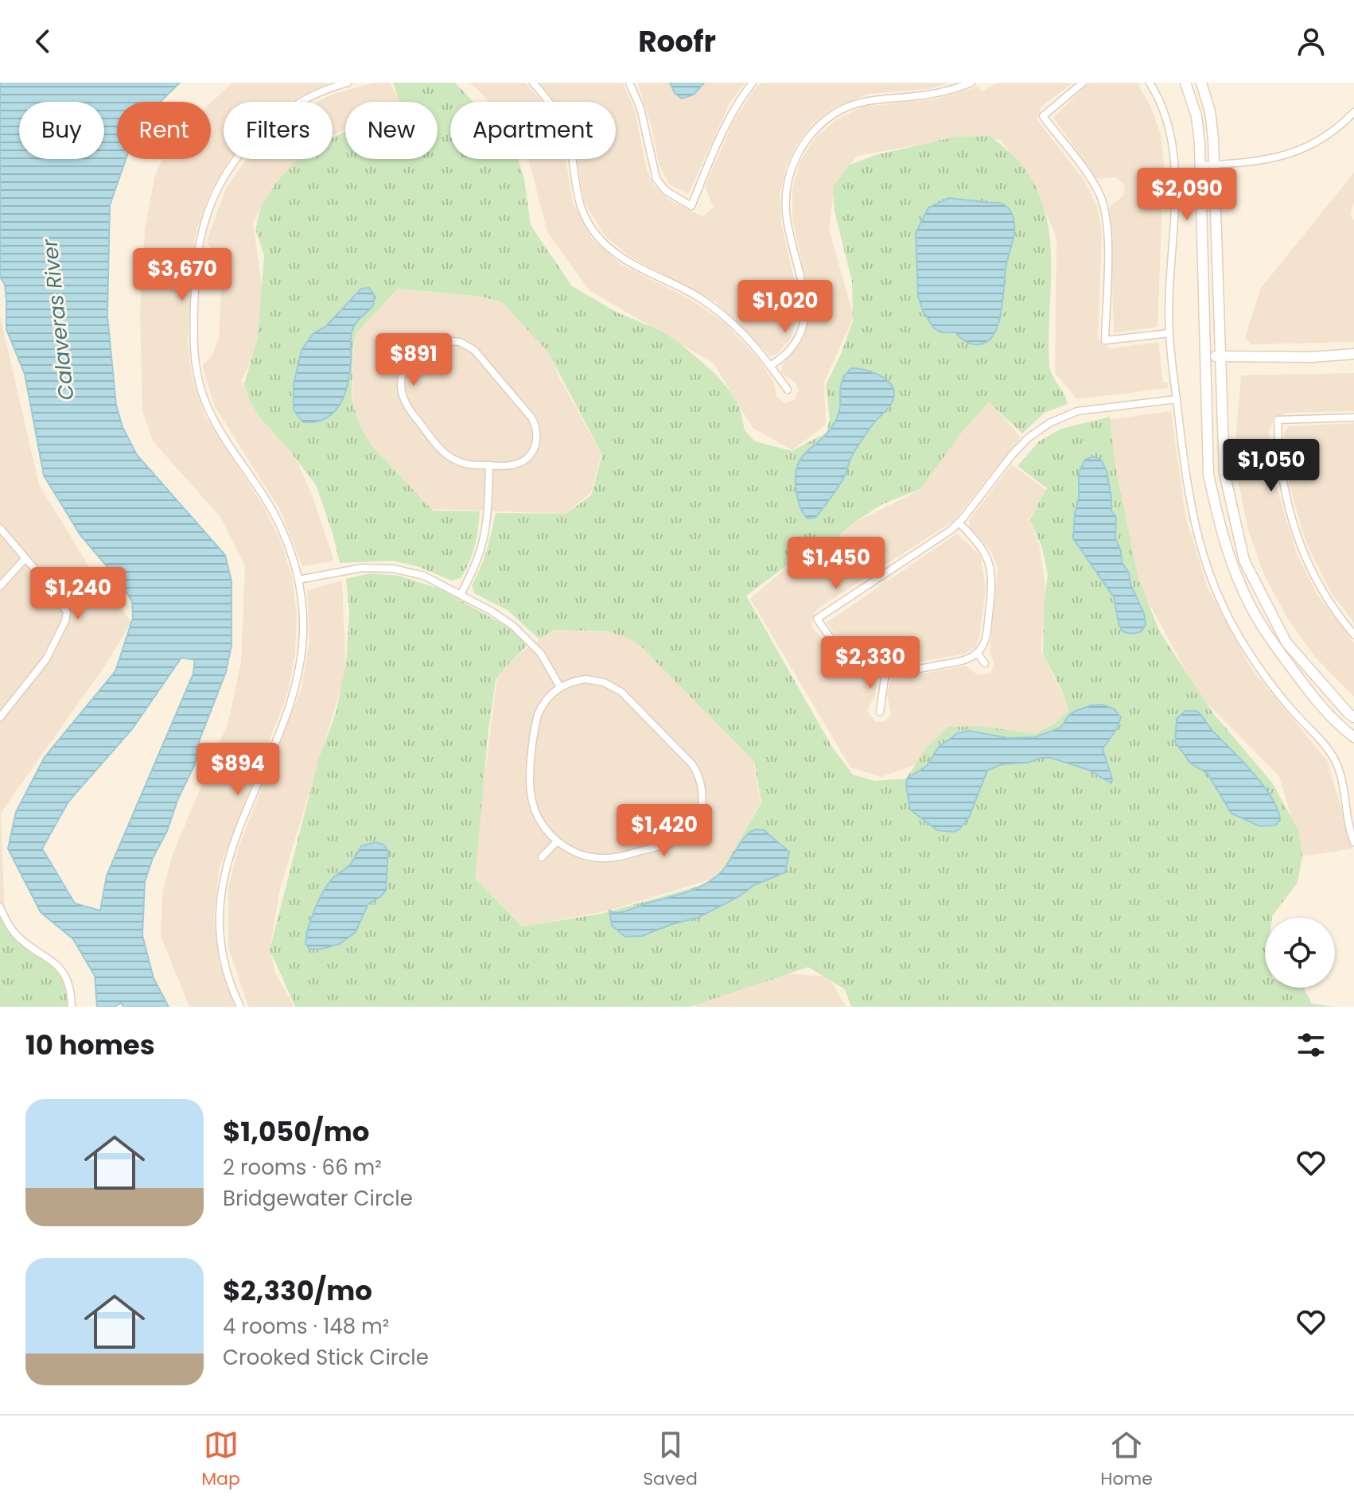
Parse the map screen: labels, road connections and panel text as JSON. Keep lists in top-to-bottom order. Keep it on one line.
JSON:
{"water":["Calaveras River"],"page":{"header":"Roofr","chip":["Buy","Rent","Filters","New","Apartment"],"price":["$2,090","$3,670","$1,020","$891","$1,050","$1,450","$1,240","$2,330","$894","$1,420"],"heading":"10 homes","list":[{"name":"$1,050/mo","note":"2 rooms · 66 m² · Bridgewater Circle"},{"name":"$2,330/mo","note":"4 rooms · 148 m² · Crooked Stick Circle"}],"tabs":["Map","Saved","Home"]}}
